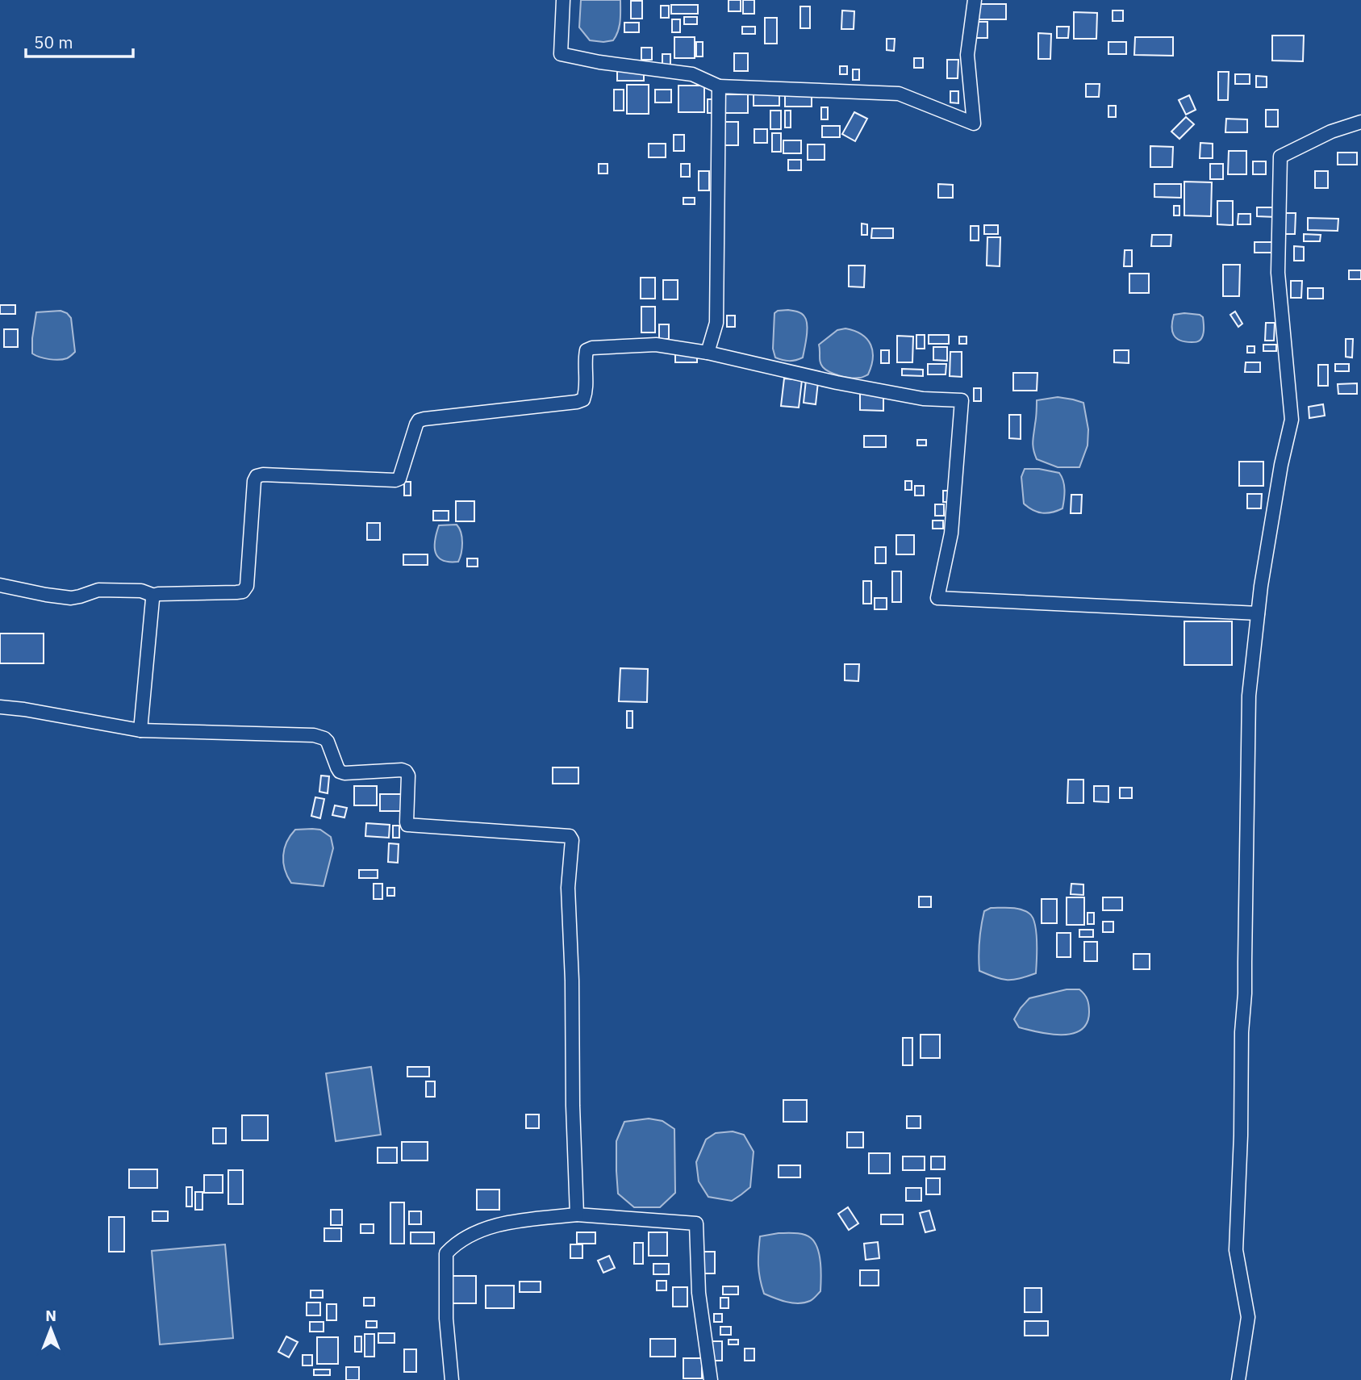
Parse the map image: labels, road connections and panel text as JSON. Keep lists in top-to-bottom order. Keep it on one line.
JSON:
{"scale_bar":"50 m","north":"top"}
